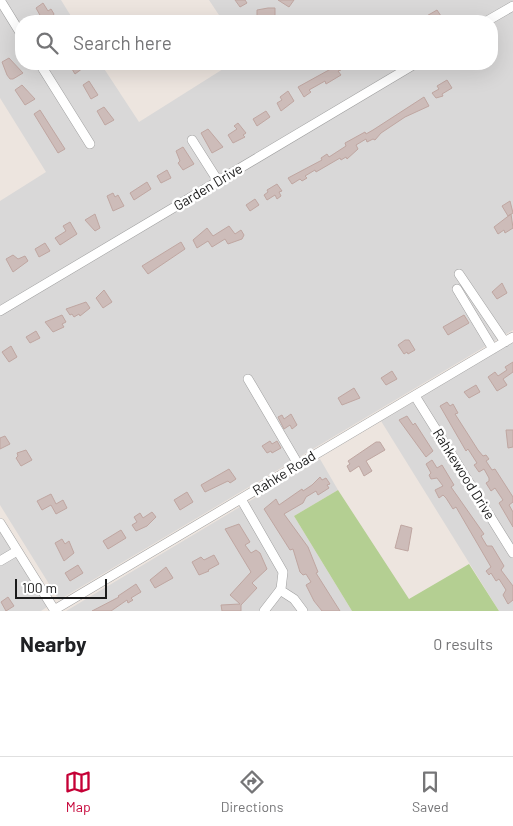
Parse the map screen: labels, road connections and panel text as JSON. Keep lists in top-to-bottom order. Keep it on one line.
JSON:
{"streets":{"street":["Garden Drive","Rahke Road","Rahkewood Drive"]},"crossings":[["Rahke Road","Rahkewood Drive"]],"scale_bar":"100 m","page":{"search":"Search here","scale":"100 m","heading":["Nearby","0 results"],"nav":["Map","Directions","Saved"]}}
